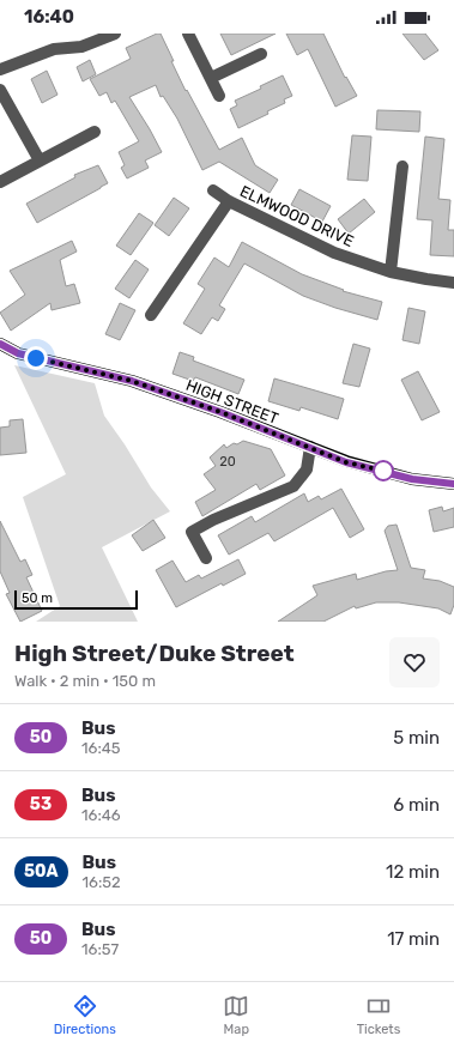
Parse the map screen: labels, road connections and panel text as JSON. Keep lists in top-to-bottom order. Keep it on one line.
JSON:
{"streets":{"main road":["HIGH STREET"],"street":["ELMWOOD DRIVE"]},"lines":["bus line 50"],"house_numbers":["20"],"scale_bar":"50 m","page":{"status":"16:40","scale":"50 m","heading":["High Street/Duke Street","Walk · 2 min · 150 m"],"list":[{"mark":"50","name":"Bus","note":"16:45","value":"5 min"},{"mark":"53","name":"Bus","note":"16:46","value":"6 min"},{"mark":"50A","name":"Bus","note":"16:52","value":"12 min"},{"mark":"50","name":"Bus","note":"16:57","value":"17 min"}],"tabs":["Directions","Map","Tickets"]}}
